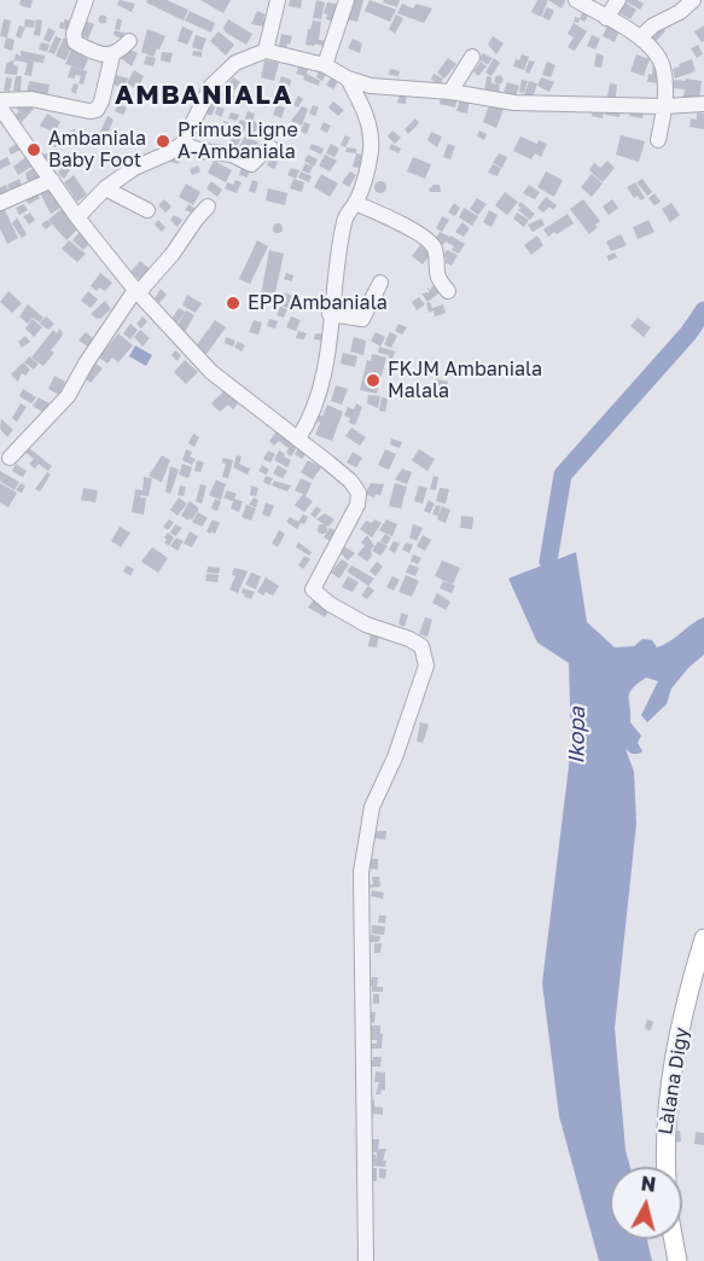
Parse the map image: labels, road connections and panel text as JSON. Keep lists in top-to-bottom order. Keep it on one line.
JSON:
{"streets":{"main road":["Làlana Digy"]},"districts":["AMBANIALA"],"water":["Ikopa"],"places":["Primus Ligne A-Ambaniala","Ambaniala Baby Foot","EPP Ambaniala","FKJM Ambaniala Malala"],"north":"top"}
